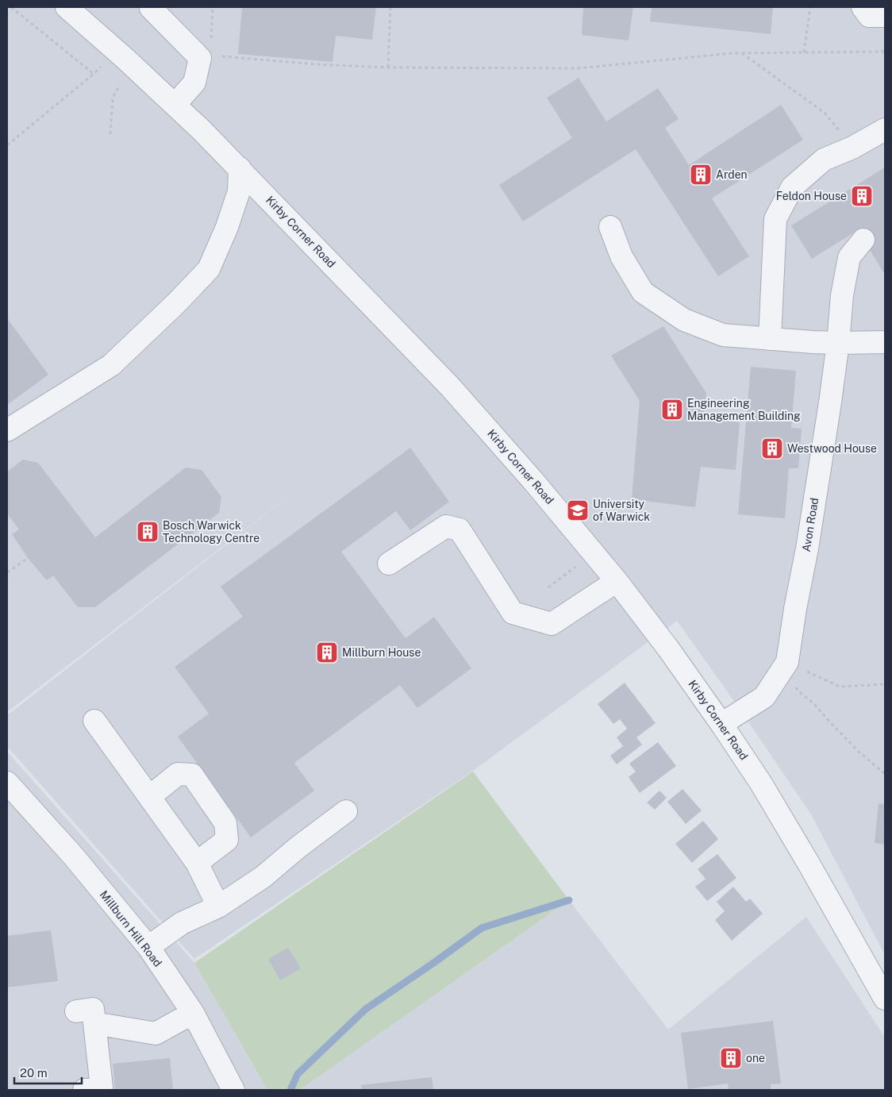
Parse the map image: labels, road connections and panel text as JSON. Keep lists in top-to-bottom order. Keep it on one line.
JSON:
{"streets":{"street":["Kirby Corner Road","Avon Road","Millburn Hill Road"]},"crossings":[["Kirby Corner Road","Avon Road"]],"places":{"building":["Arden","Feldon House","Engineering Management Building","Westwood House","Bosch Warwick Technology Centre","Millburn House","one"],"school or university":["University of Warwick"]},"scale_bar":"20 m"}
